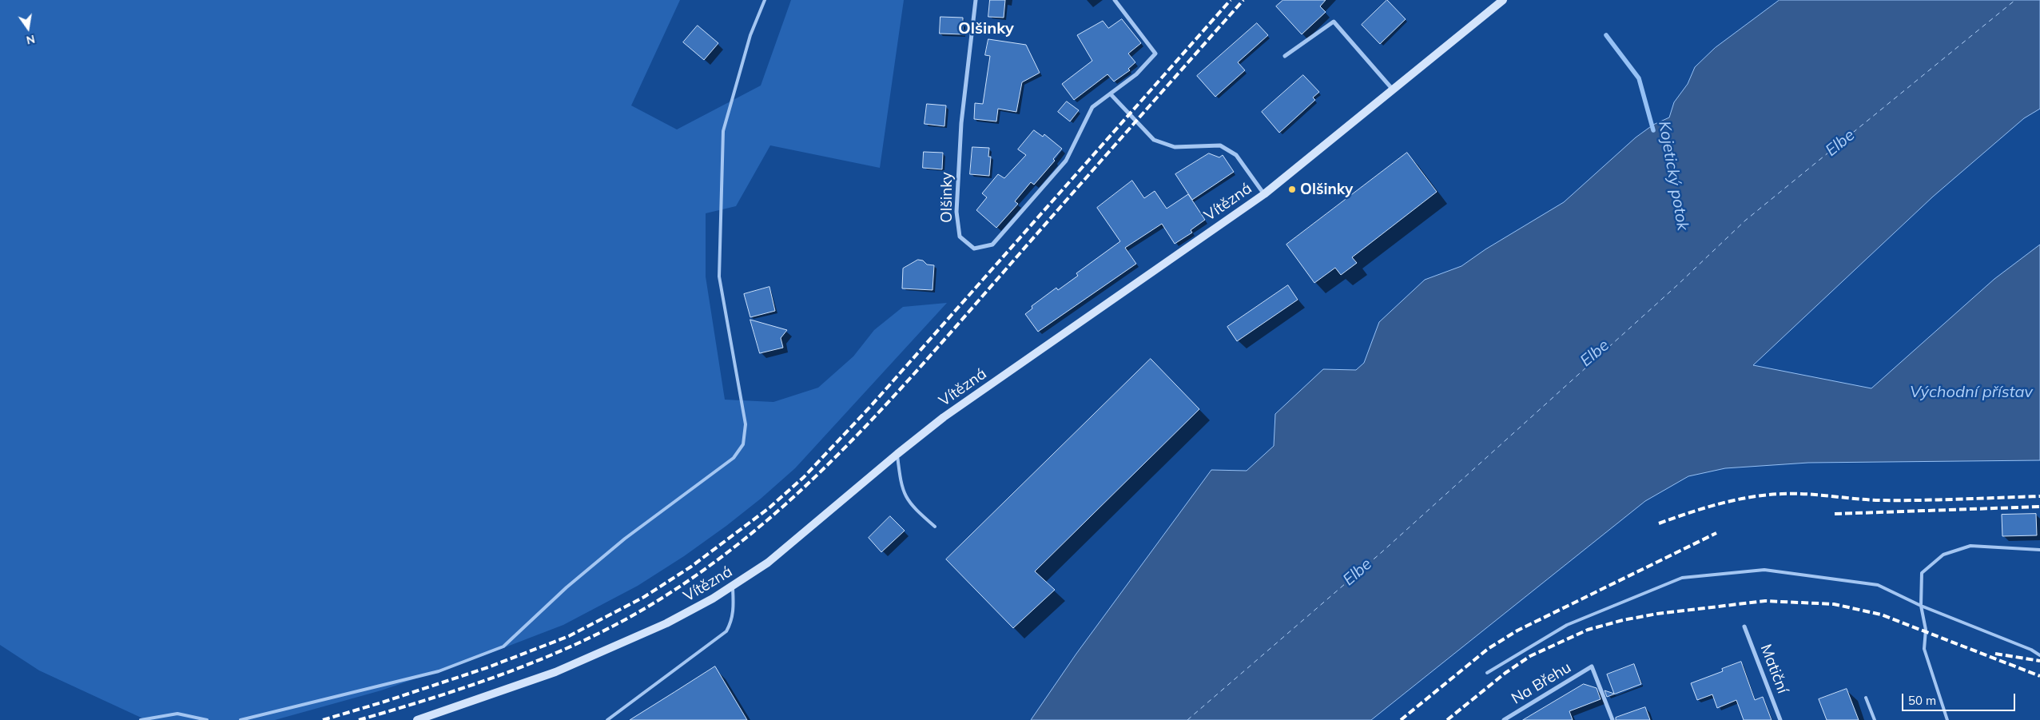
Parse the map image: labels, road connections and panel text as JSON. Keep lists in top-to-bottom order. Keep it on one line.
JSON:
{"streets":{"main road":["Vítězná"],"street":["Olšinky","Matiční","Na Břehu"]},"districts":["Olšinky"],"water":["Elbe","Kojetický potok","Východní přístav"],"places":["Olšinky"],"scale_bar":"50 m","north":"bottom"}
